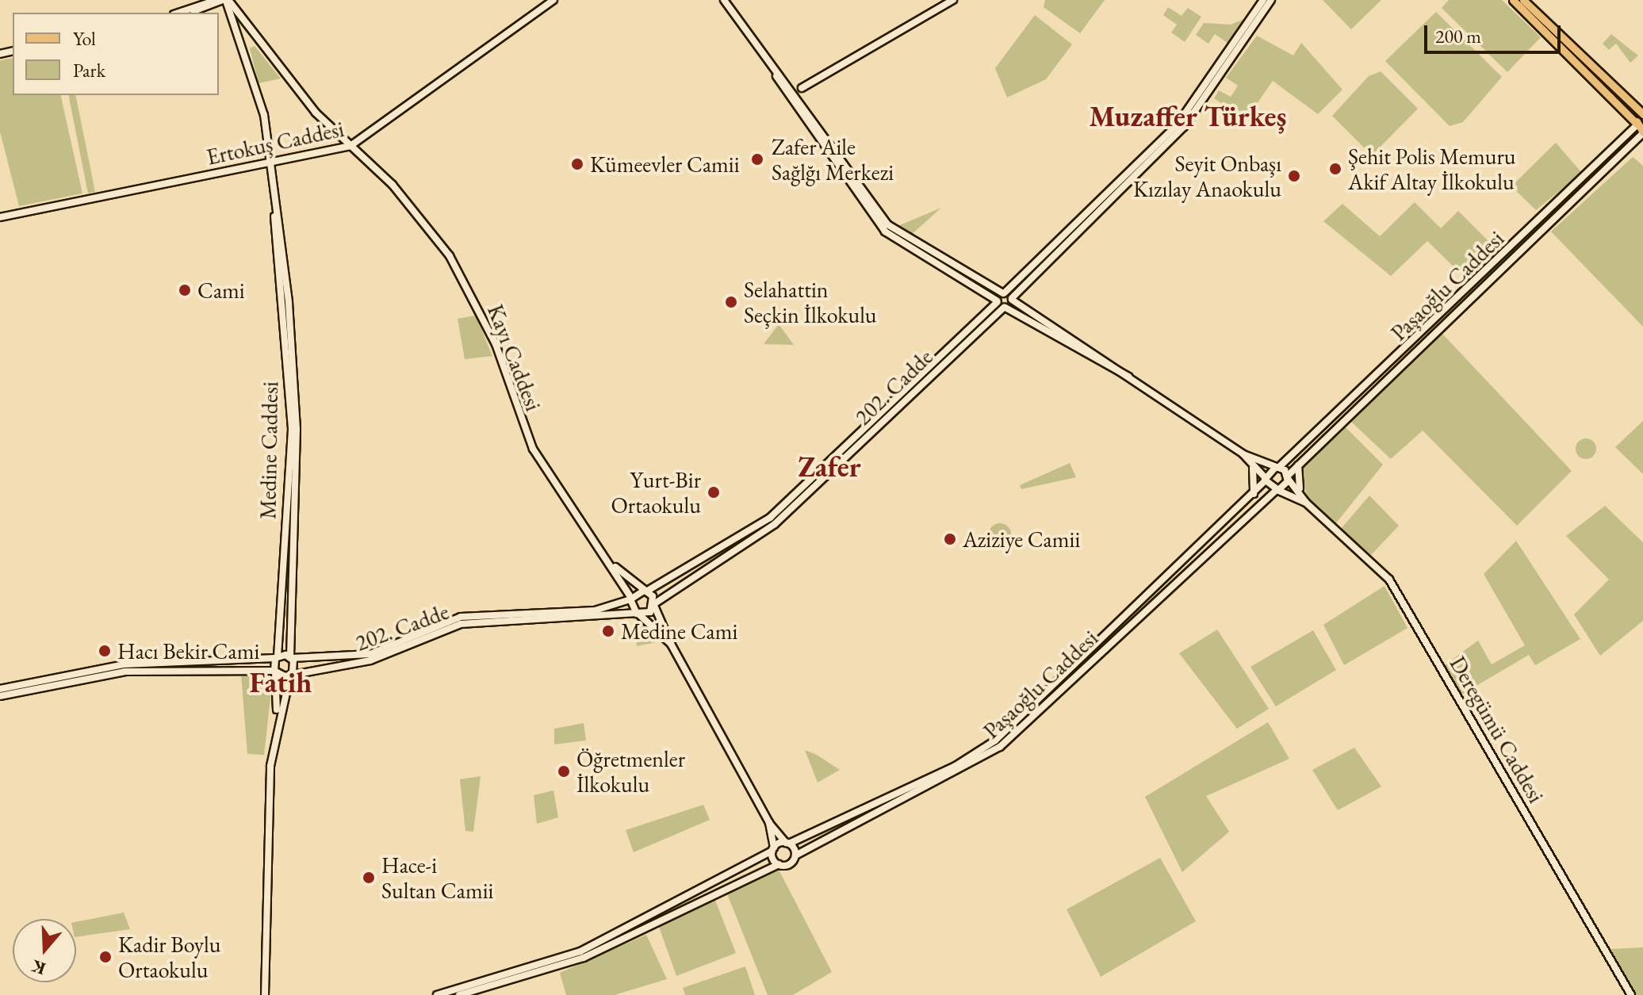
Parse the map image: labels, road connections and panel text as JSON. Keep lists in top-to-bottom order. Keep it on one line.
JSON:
{"streets":{"street":["Ertokuş Caddesi","Paşaoğlu Caddesi","Kayı Caddesi","202. Cadde","Medine Caddesi","Deregümü Caddesi"]},"crossings":[["Ertokuş Caddesi","Kayı Caddesi"],["Ertokuş Caddesi","Medine Caddesi"],["Paşaoğlu Caddesi","Deregümü Caddesi"],["Kayı Caddesi","202. Cadde"],["Kayı Caddesi","Medine Caddesi"],["202. Cadde","Medine Caddesi"]],"districts":["Muzaffer Türkeş","Zafer","Fatih"],"places":["Zafer Aile Sağlğı Merkezi","Kümeevler Camii","Şehit Polis Memuru Akif Altay İlkokulu","Seyit Onbaşı Kızılay Anaokulu","Cami","Selahattin Seçkin İlkokulu","Yurt-Bir Ortaokulu","Aziziye Camii","Medine Cami","Hacı Bekir Cami","Öğretmenler İlkokulu","Hace-i Sultan Camii","Kadir Boylu Ortaokulu"],"legend":["Yol","Park"],"scale_bar":"200 m","north":"bottom"}
